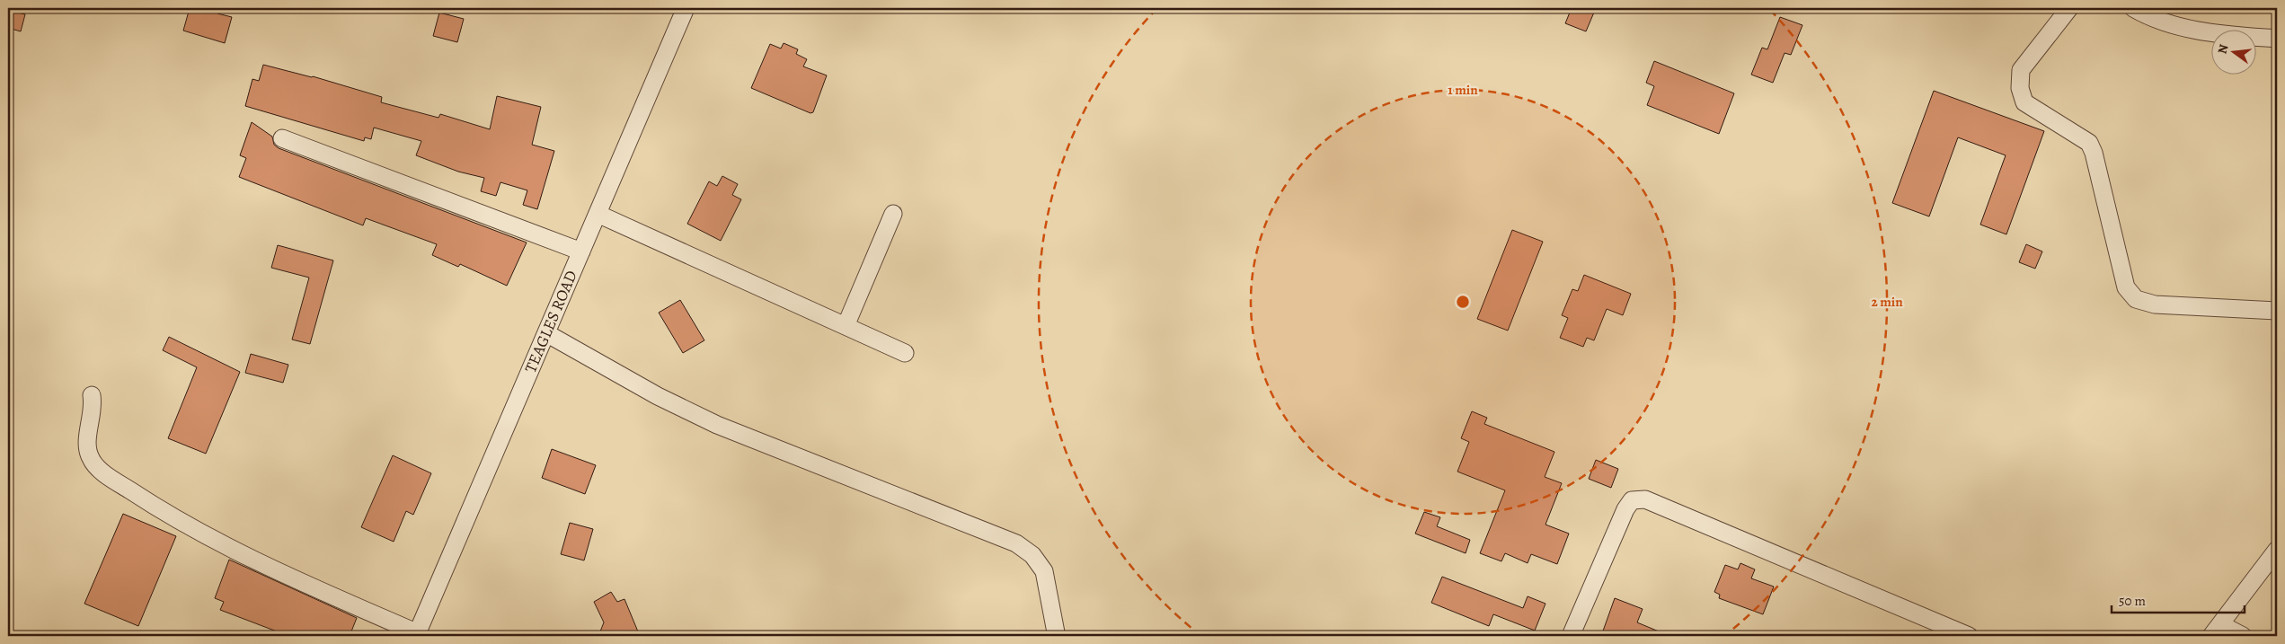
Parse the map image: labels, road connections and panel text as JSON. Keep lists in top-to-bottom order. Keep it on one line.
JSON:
{"streets":{"street":["TEAGLES ROAD"]},"scale_bar":"50 m","north":"left","rings":["1 min","2 min"]}
